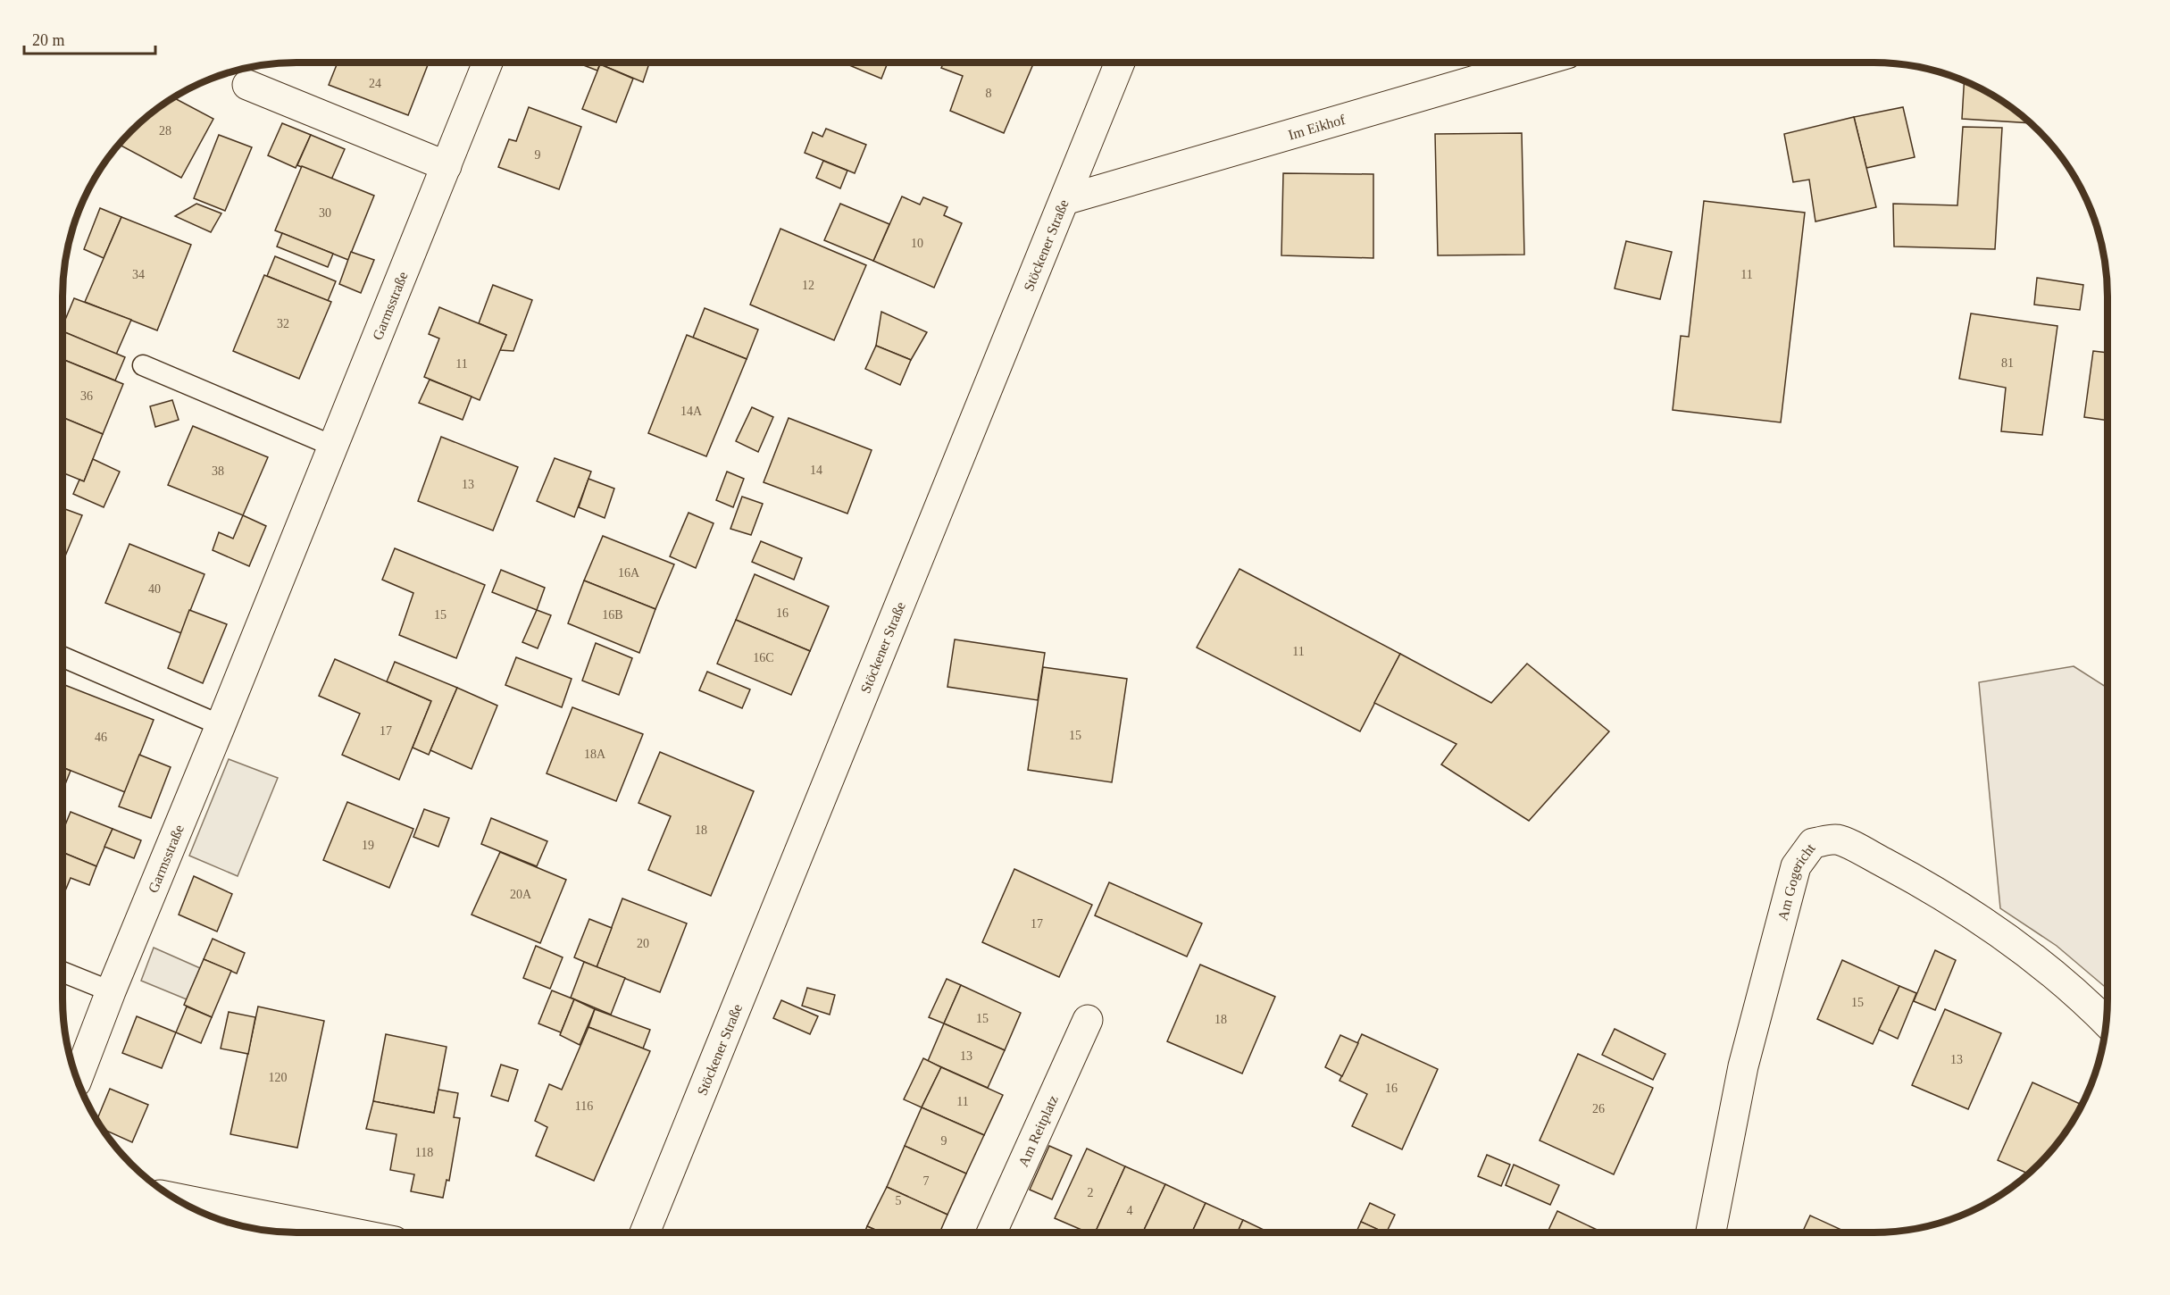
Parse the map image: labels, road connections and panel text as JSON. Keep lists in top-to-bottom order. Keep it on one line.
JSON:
{"streets":{"street":["Im Eikhof","Stöckener Straße","Garmsstraße","Am Gogericht","Am Reitplatz"]},"crossings":[["Im Eikhof","Stöckener Straße"]],"house_numbers":["24","8","28","9","30","10","34","11","12","32","81","11","36","14A","14","38","13","16A","40","16","15","16B","11","16C","17","15","46","18A","18","19","20A","17","20","15","15","18","13","13","120","16","11","116","26","9","118","7","2","5","4"],"scale_bar":"20 m"}
